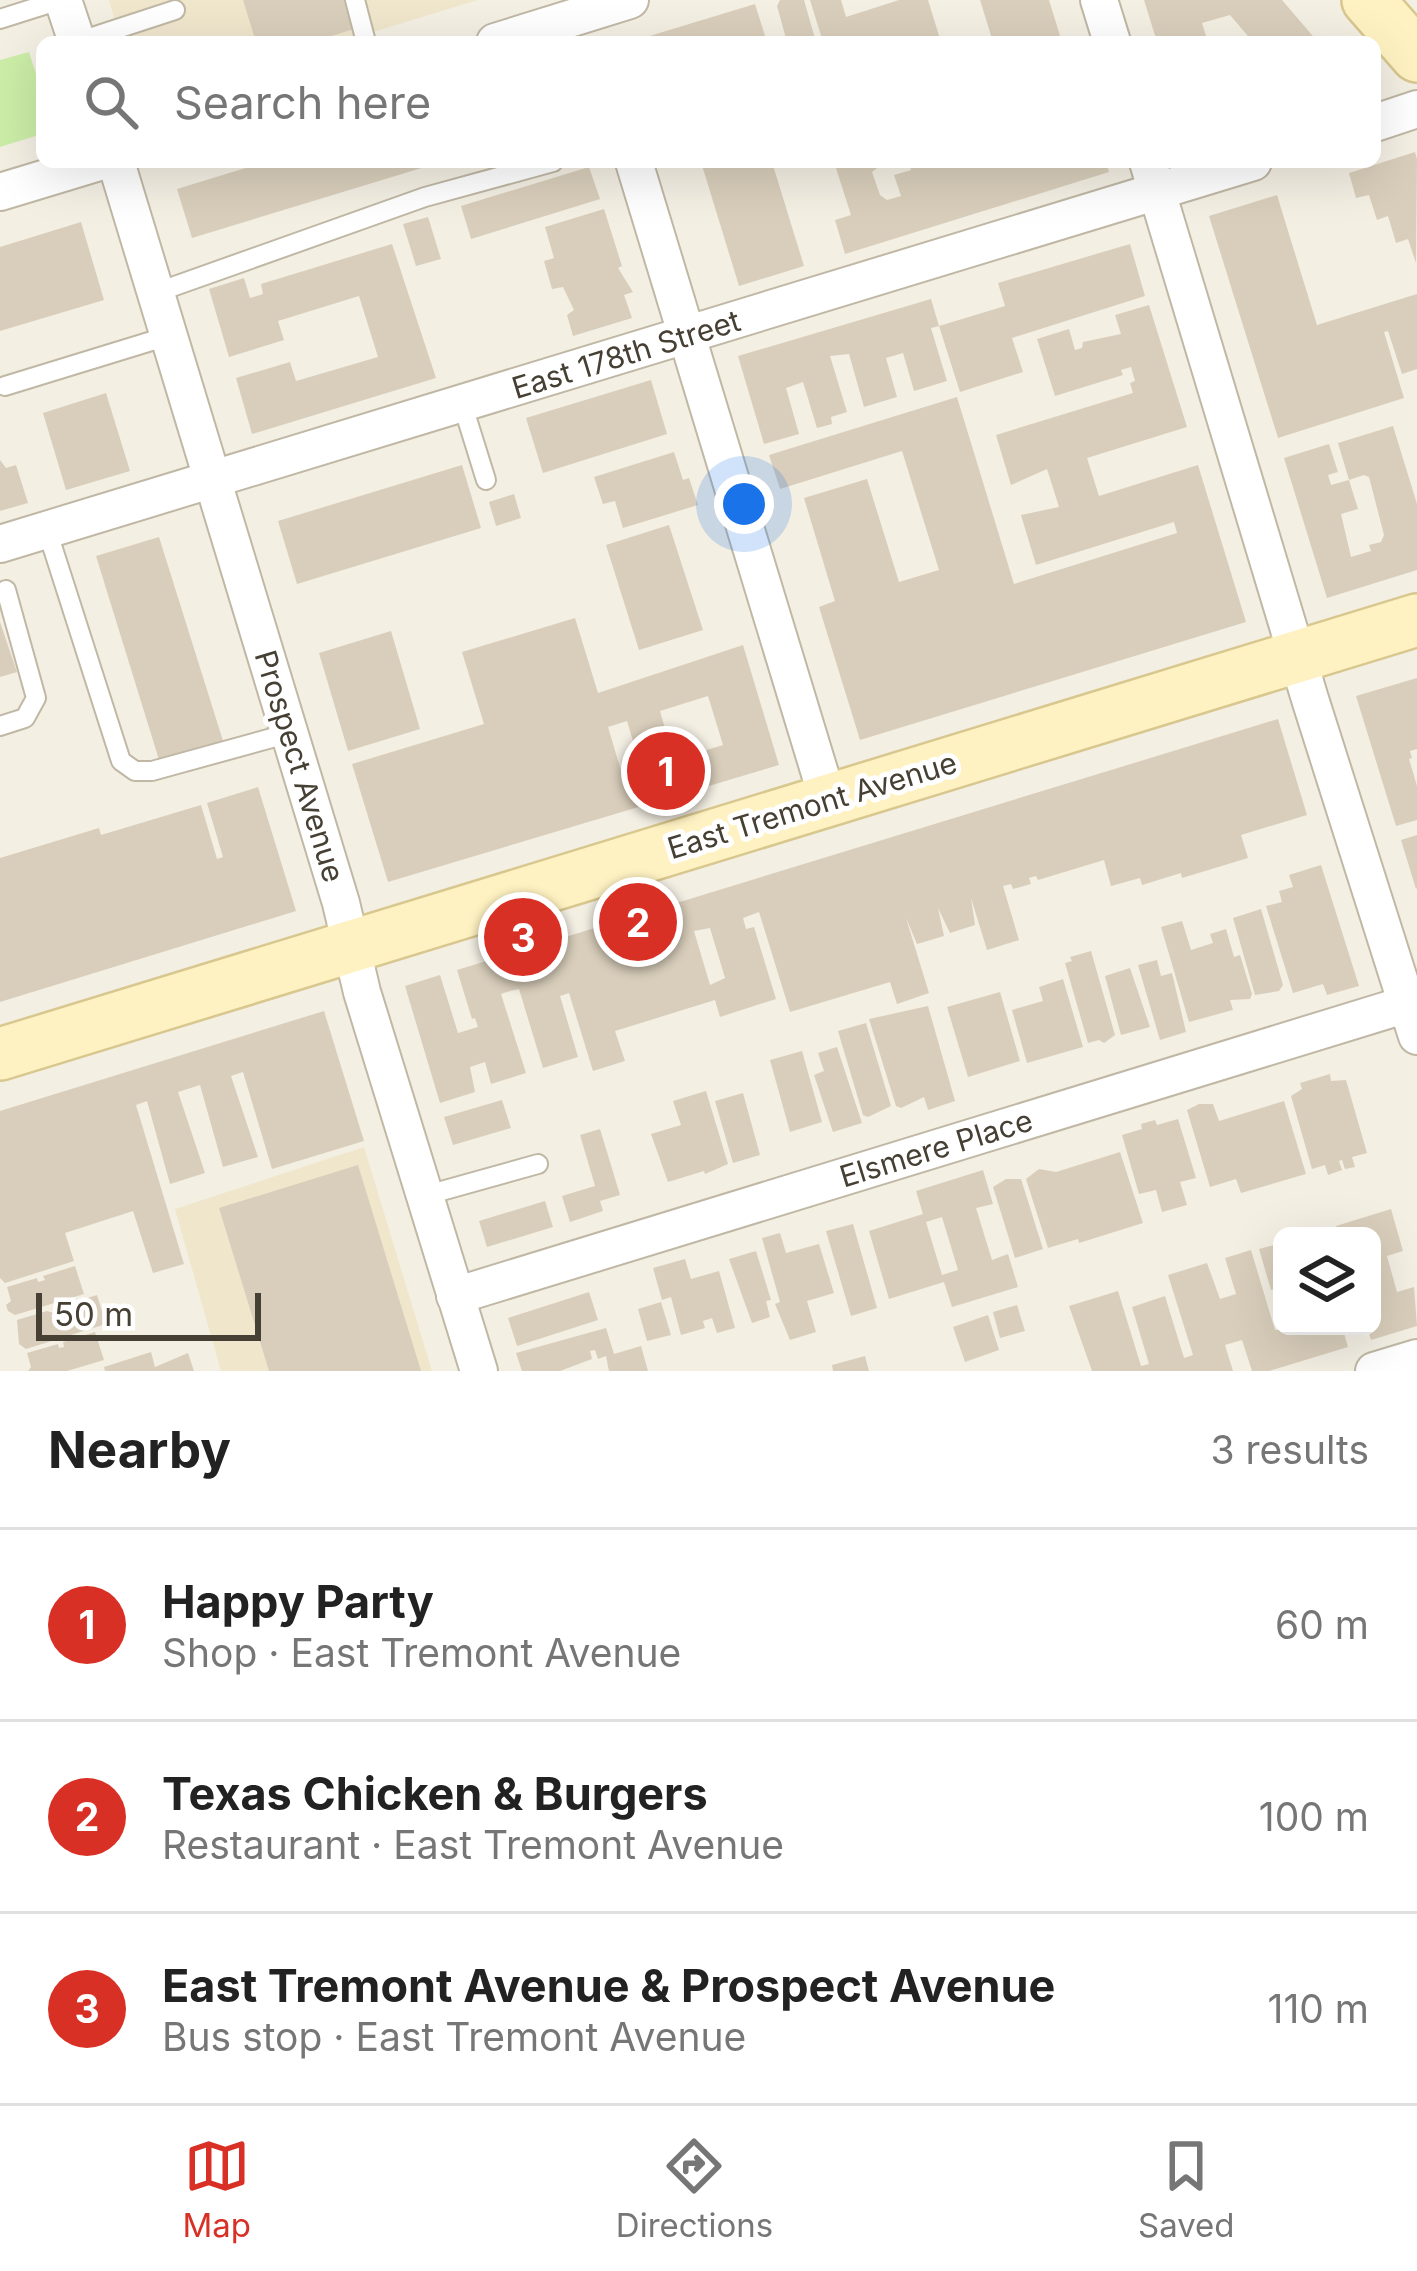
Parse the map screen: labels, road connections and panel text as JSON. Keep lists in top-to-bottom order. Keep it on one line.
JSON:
{"streets":{"main road":["East Tremont Avenue"],"street":["East 178th Street","Prospect Avenue","Elsmere Place"]},"crossings":[["East 178th Street","Prospect Avenue"],["Prospect Avenue","East Tremont Avenue"],["Prospect Avenue","Elsmere Place"]],"scale_bar":"50 m","page":{"search":"Search here","pins":["1","2","3"],"scale":"50 m","heading":["Nearby","3 results"],"list":[{"mark":"1","name":"Happy Party","note":"Shop · East Tremont Avenue","value":"60 m"},{"mark":"2","name":"Texas Chicken & Burgers","note":"Restaurant · East Tremont Avenue","value":"100 m"},{"mark":"3","name":"East Tremont Avenue & Prospect Avenue","note":"Bus stop · East Tremont Avenue","value":"110 m"}],"nav":["Map","Directions","Saved"]}}
